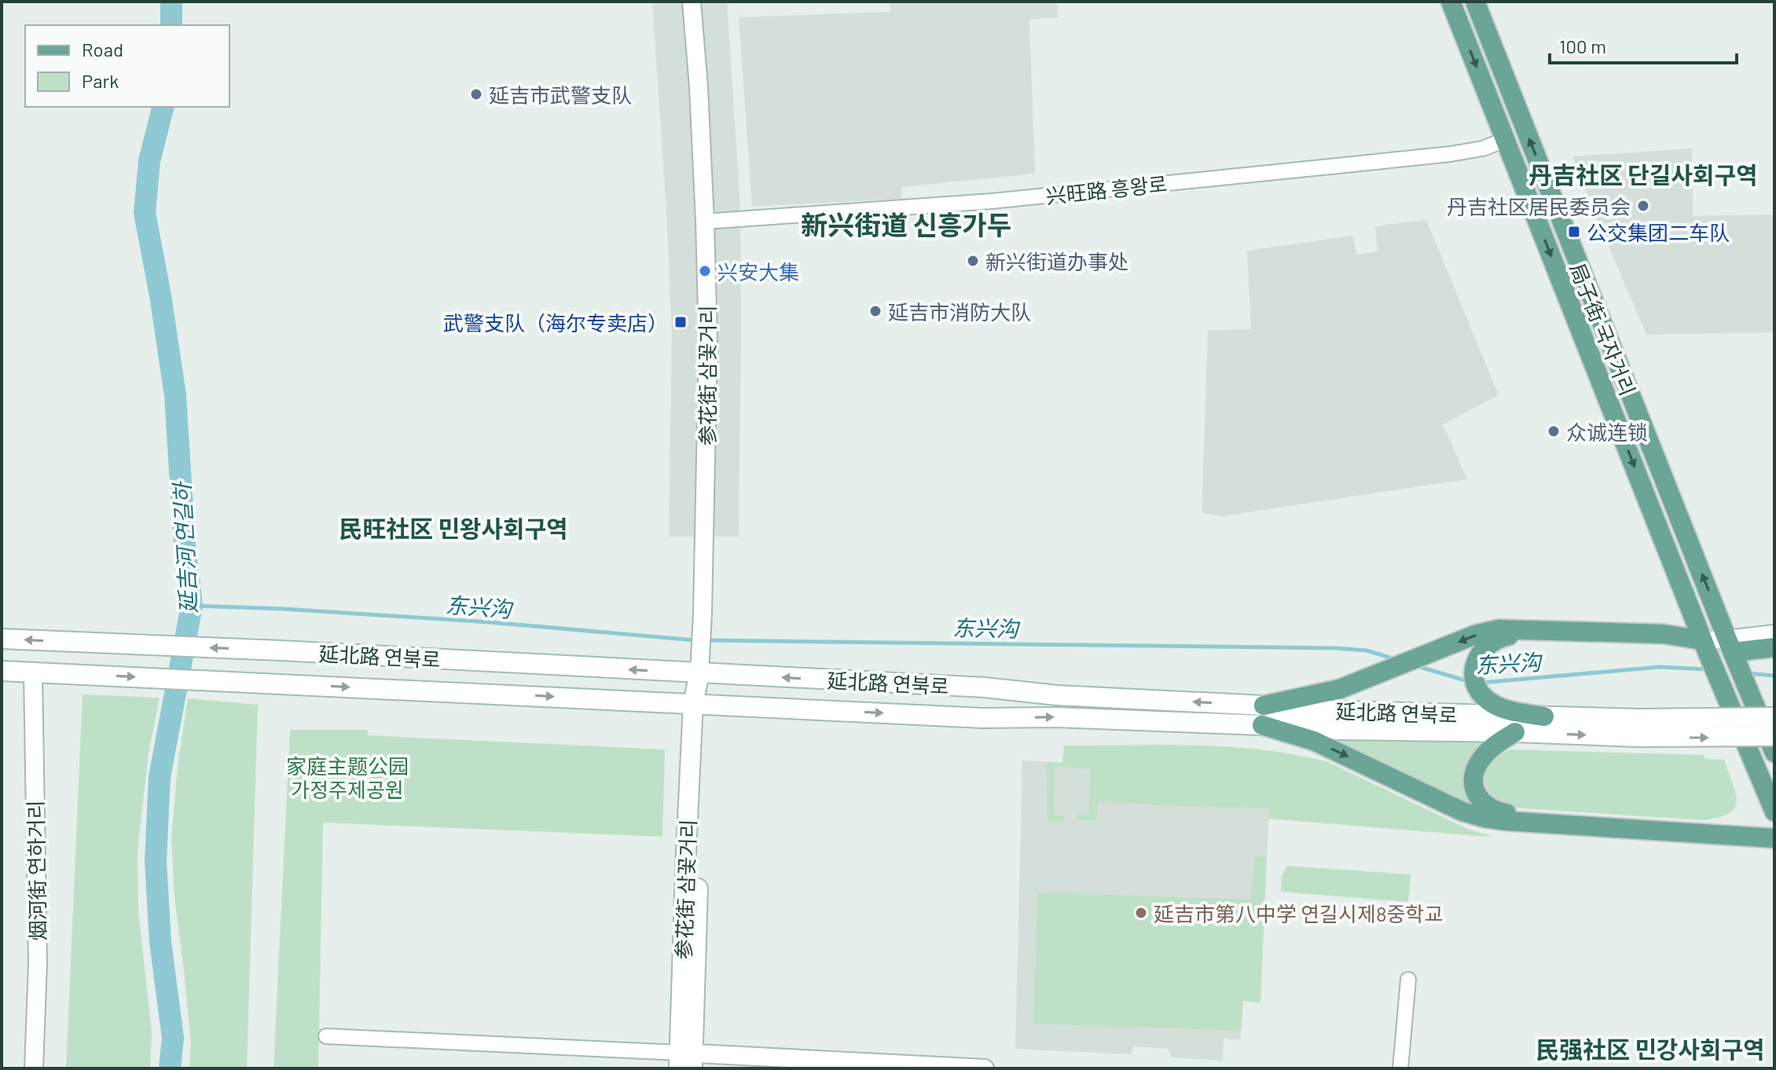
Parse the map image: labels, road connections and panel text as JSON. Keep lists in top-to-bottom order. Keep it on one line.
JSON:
{"streets":{"main road":["局子街 국자거리","参花街 삼꽃거리","延北路 연북로"],"street":["兴旺路 흥왕로","烟河街 연하거리"]},"crossings":[["兴旺路 흥왕로","局子街 국자거리"],["兴旺路 흥왕로","参花街 삼꽃거리"],["参花街 삼꽃거리","延北路 연북로"],["延北路 연북로","烟河街 연하거리"]],"districts":["丹吉社区 단길사회구역","新兴街道 신흥가두","民旺社区 민왕사회구역","民强社区 민강사회구역"],"water":["延吉河 연길하","东兴沟"],"parks":["家庭主题公园 가정주제공원"],"places":{"other":["延吉市武警支队","丹吉社区居民委员会","新兴街道办事处","兴安大集","延吉市消防大队","众诚连锁","延吉市第八中学 연길시제8중학교"],"transit":["公交集团二车队","武警支队（海尔专卖店）"]},"legend":["Road","Park"],"scale_bar":"100 m"}
